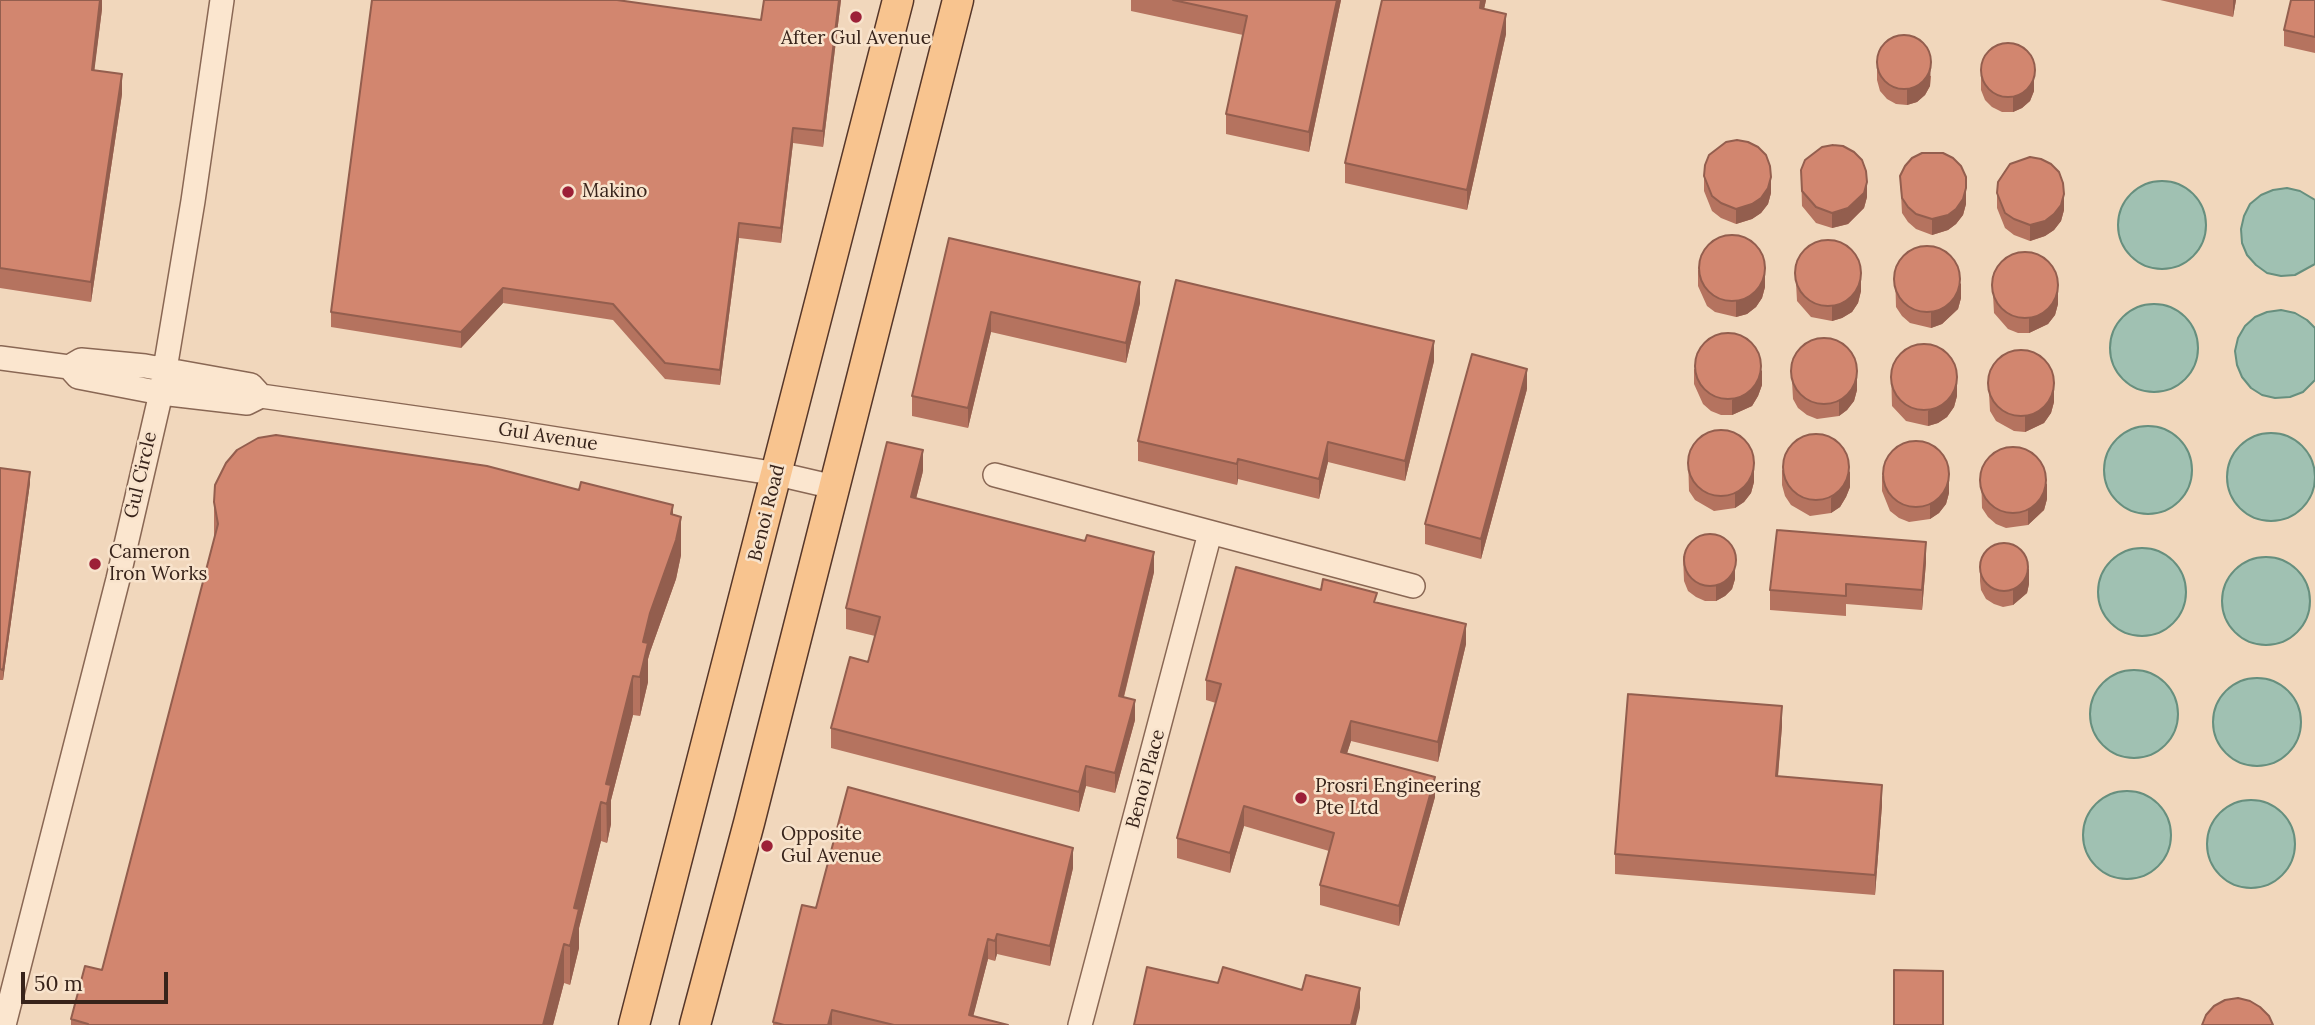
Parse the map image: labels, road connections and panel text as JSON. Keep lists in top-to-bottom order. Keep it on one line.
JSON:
{"streets":{"main road":["Benoi Road"],"street":["Gul Avenue","Gul Circle","Benoi Place"]},"crossings":[["Gul Avenue","Gul Circle"],["Gul Avenue","Benoi Road"]],"places":["After Gul Avenue","Makino","Cameron Iron Works","Prosri Engineering Pte Ltd","Opposite Gul Avenue"],"scale_bar":"50 m"}
